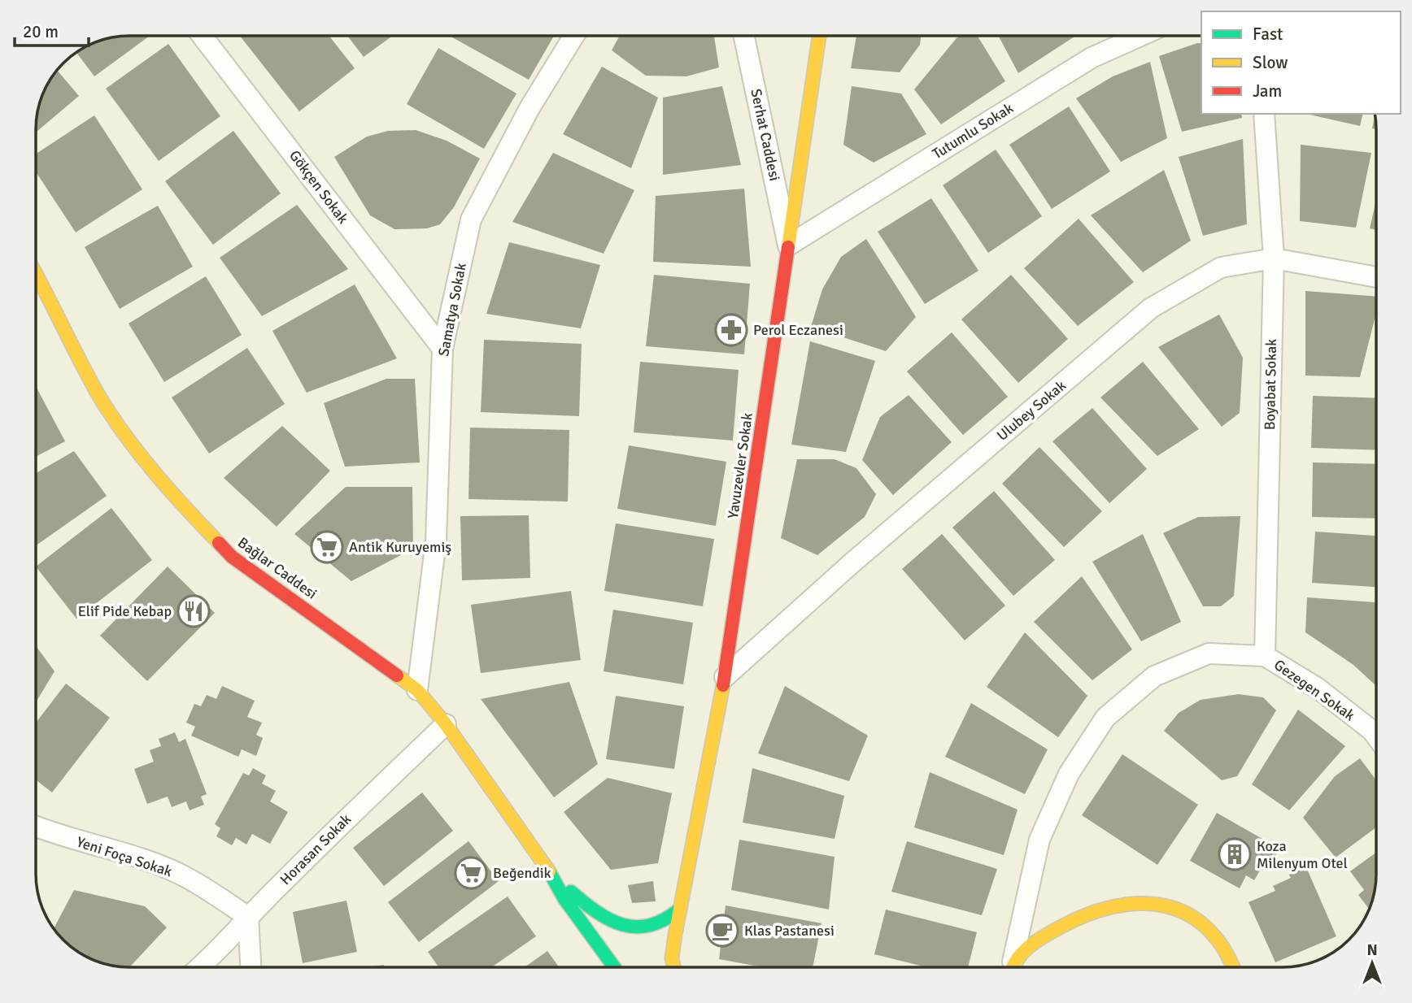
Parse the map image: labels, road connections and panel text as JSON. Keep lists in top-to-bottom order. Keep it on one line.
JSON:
{"streets":{"main road":["Yavuzevler Sokak","Bağlar Caddesi"],"street":["Tutumlu Sokak","Serhat Caddesi","Gökçen Sokak","Samatya Sokak","Boyabat Sokak","Ulubey Sokak","Gezegen Sokak","Horasan Sokak","Yeni Foça Sokak"]},"crossings":[["Tutumlu Sokak","Serhat Caddesi"],["Tutumlu Sokak","Yavuzevler Sokak"],["Serhat Caddesi","Yavuzevler Sokak"],["Gökçen Sokak","Samatya Sokak"],["Samatya Sokak","Bağlar Caddesi"],["Boyabat Sokak","Ulubey Sokak"],["Boyabat Sokak","Gezegen Sokak"],["Ulubey Sokak","Yavuzevler Sokak"],["Yavuzevler Sokak","Bağlar Caddesi"],["Bağlar Caddesi","Horasan Sokak"],["Horasan Sokak","Yeni Foça Sokak"]],"places":{"pharmacy":["Perol Eczanesi"],"supermarket":["Antik Kuruyemiş","Beğendik"],"restaurant":["Elif Pide Kebap"],"building":["Koza Milenyum Otel"],"cafe":["Klas Pastanesi"]},"legend":["Fast","Slow","Jam"],"scale_bar":"20 m","north":"top"}
